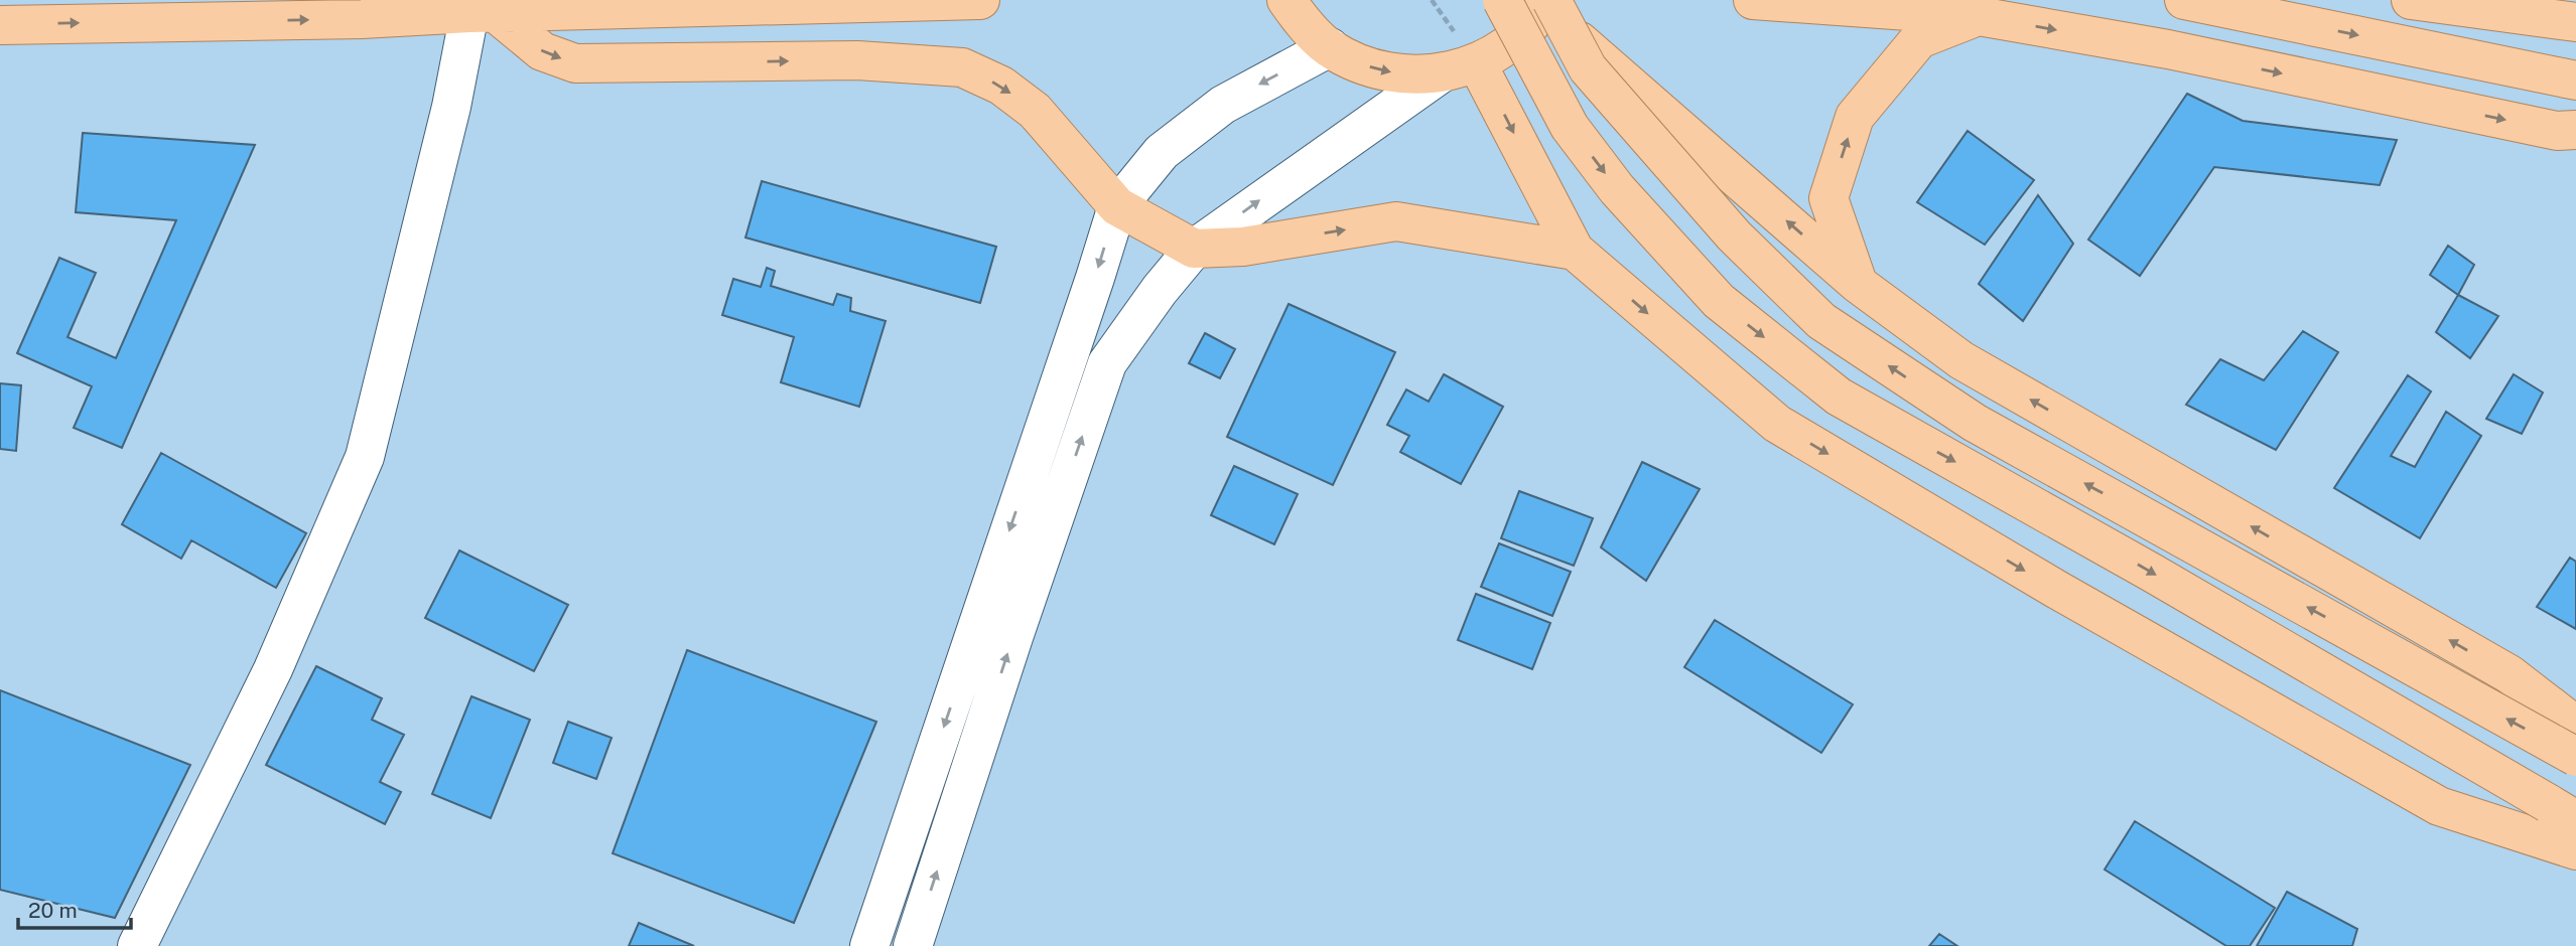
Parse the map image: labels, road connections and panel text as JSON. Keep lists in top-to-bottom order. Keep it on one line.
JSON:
{"scale_bar":"20 m"}
